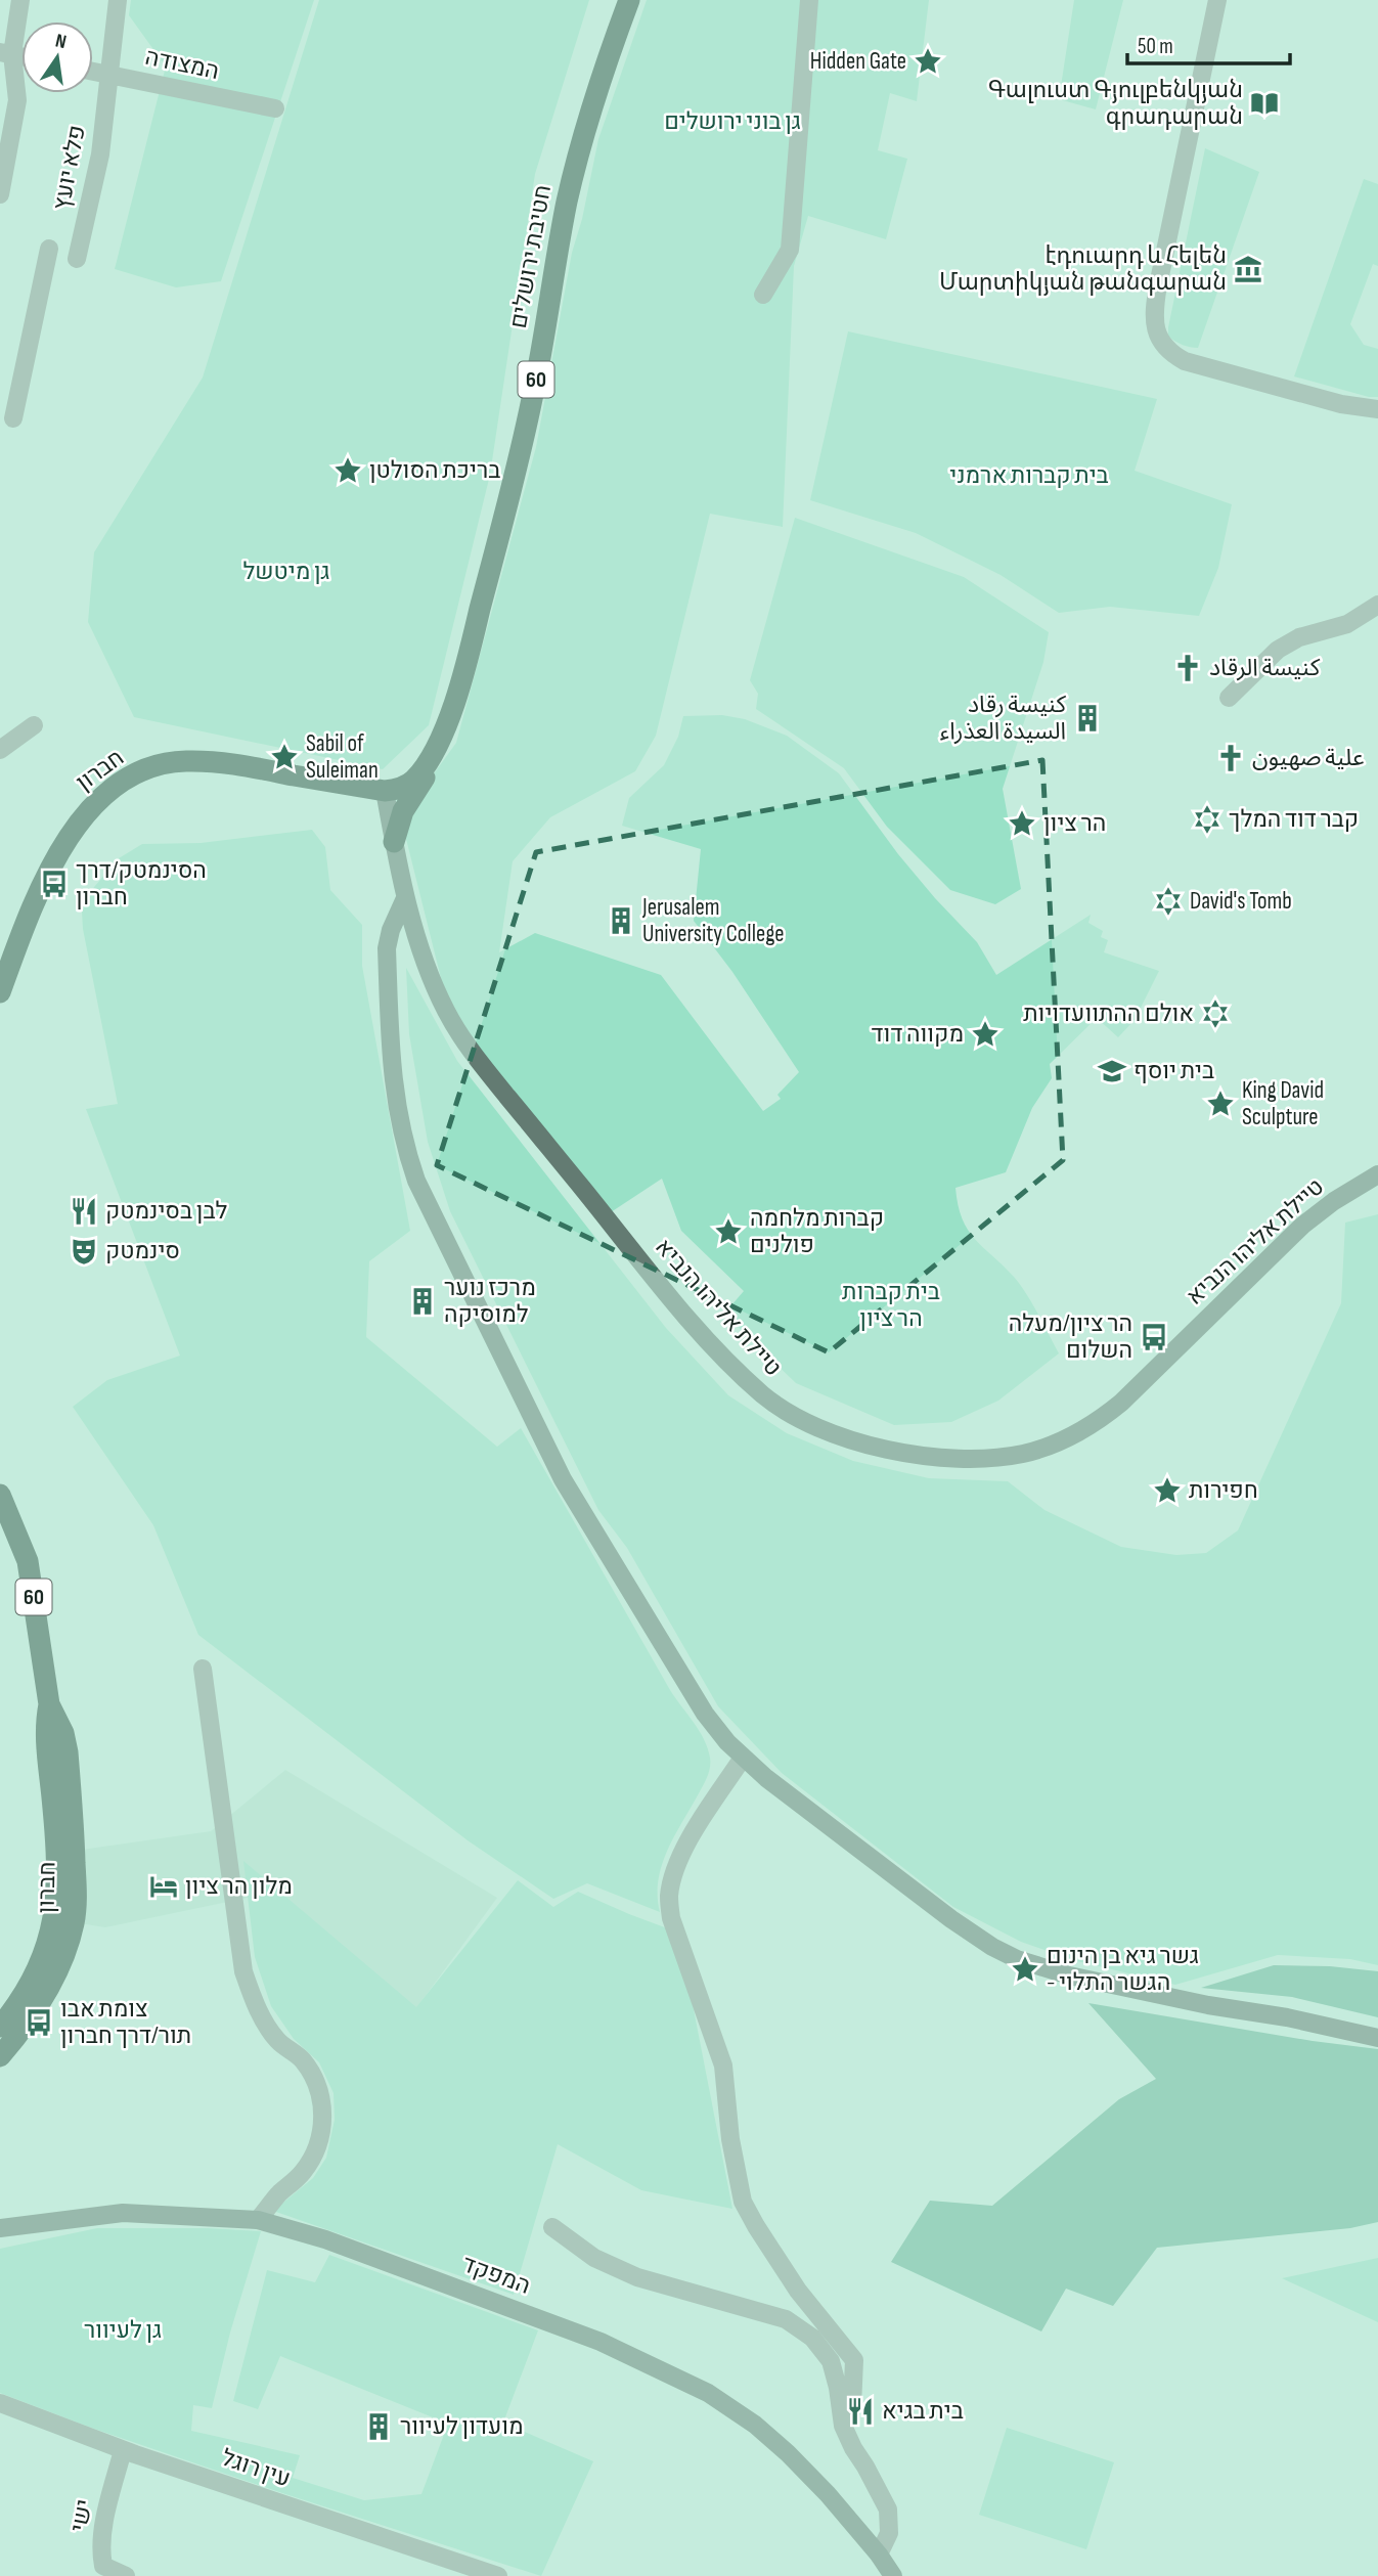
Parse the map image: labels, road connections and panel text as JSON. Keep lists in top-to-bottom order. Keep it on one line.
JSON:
{"streets":{"highway":["חטיבת ירושלים","60","חברון"],"street":["המצודה","פלא יועץ","טיילת אליהו הנביא","המפקד","עין רוגל","ישי"]},"crossings":[["המצודה","פלא יועץ"],["חטיבת ירושלים","חברון"],["חטיבת ירושלים","טיילת אליהו הנביא"],["חברון","טיילת אליהו הנביא"],["עין רוגל","ישי"]],"parks":["גן בוני ירושלים","בית קברות ארמני","גן מיטשל","בית קברות הר ציון","גן לעיוור"],"places":{"place":["Hidden Gate","בריכת הסולטן","Sabil of Suleiman","הר ציון","מקווה דוד","King David Sculpture","קברות מלחמה פולנים","חפירות","גשר גיא בן הינום - הגשר התלוי"],"library":["Գալուստ Գյուլբենկյան գրադարան"],"museum":["էդուարդ և Հելեն Մարտիկյան թանգարան"],"church":["كنيسة الرقاد","علية صهيون"],"building":["كنيسة رقاد السيدة العذراء","Jerusalem University College","מרכז נוער למוסיקה","מועדון לעיוור"],"synagogue":["קבר דוד המלך","David's Tomb","אולם ההתוועדויות"],"bus stop":["הסינמטק/דרך חברון","הר ציון/מעלה השלום","צומת אבו תור/דרך חברון"],"school or university":["בית יוסף"],"restaurant":["לבן בסינמטק","בית בגיא"],"theatre":["סינמטק"],"hotel":["מלון הר ציון"]},"scale_bar":"50 m","north":"top"}
